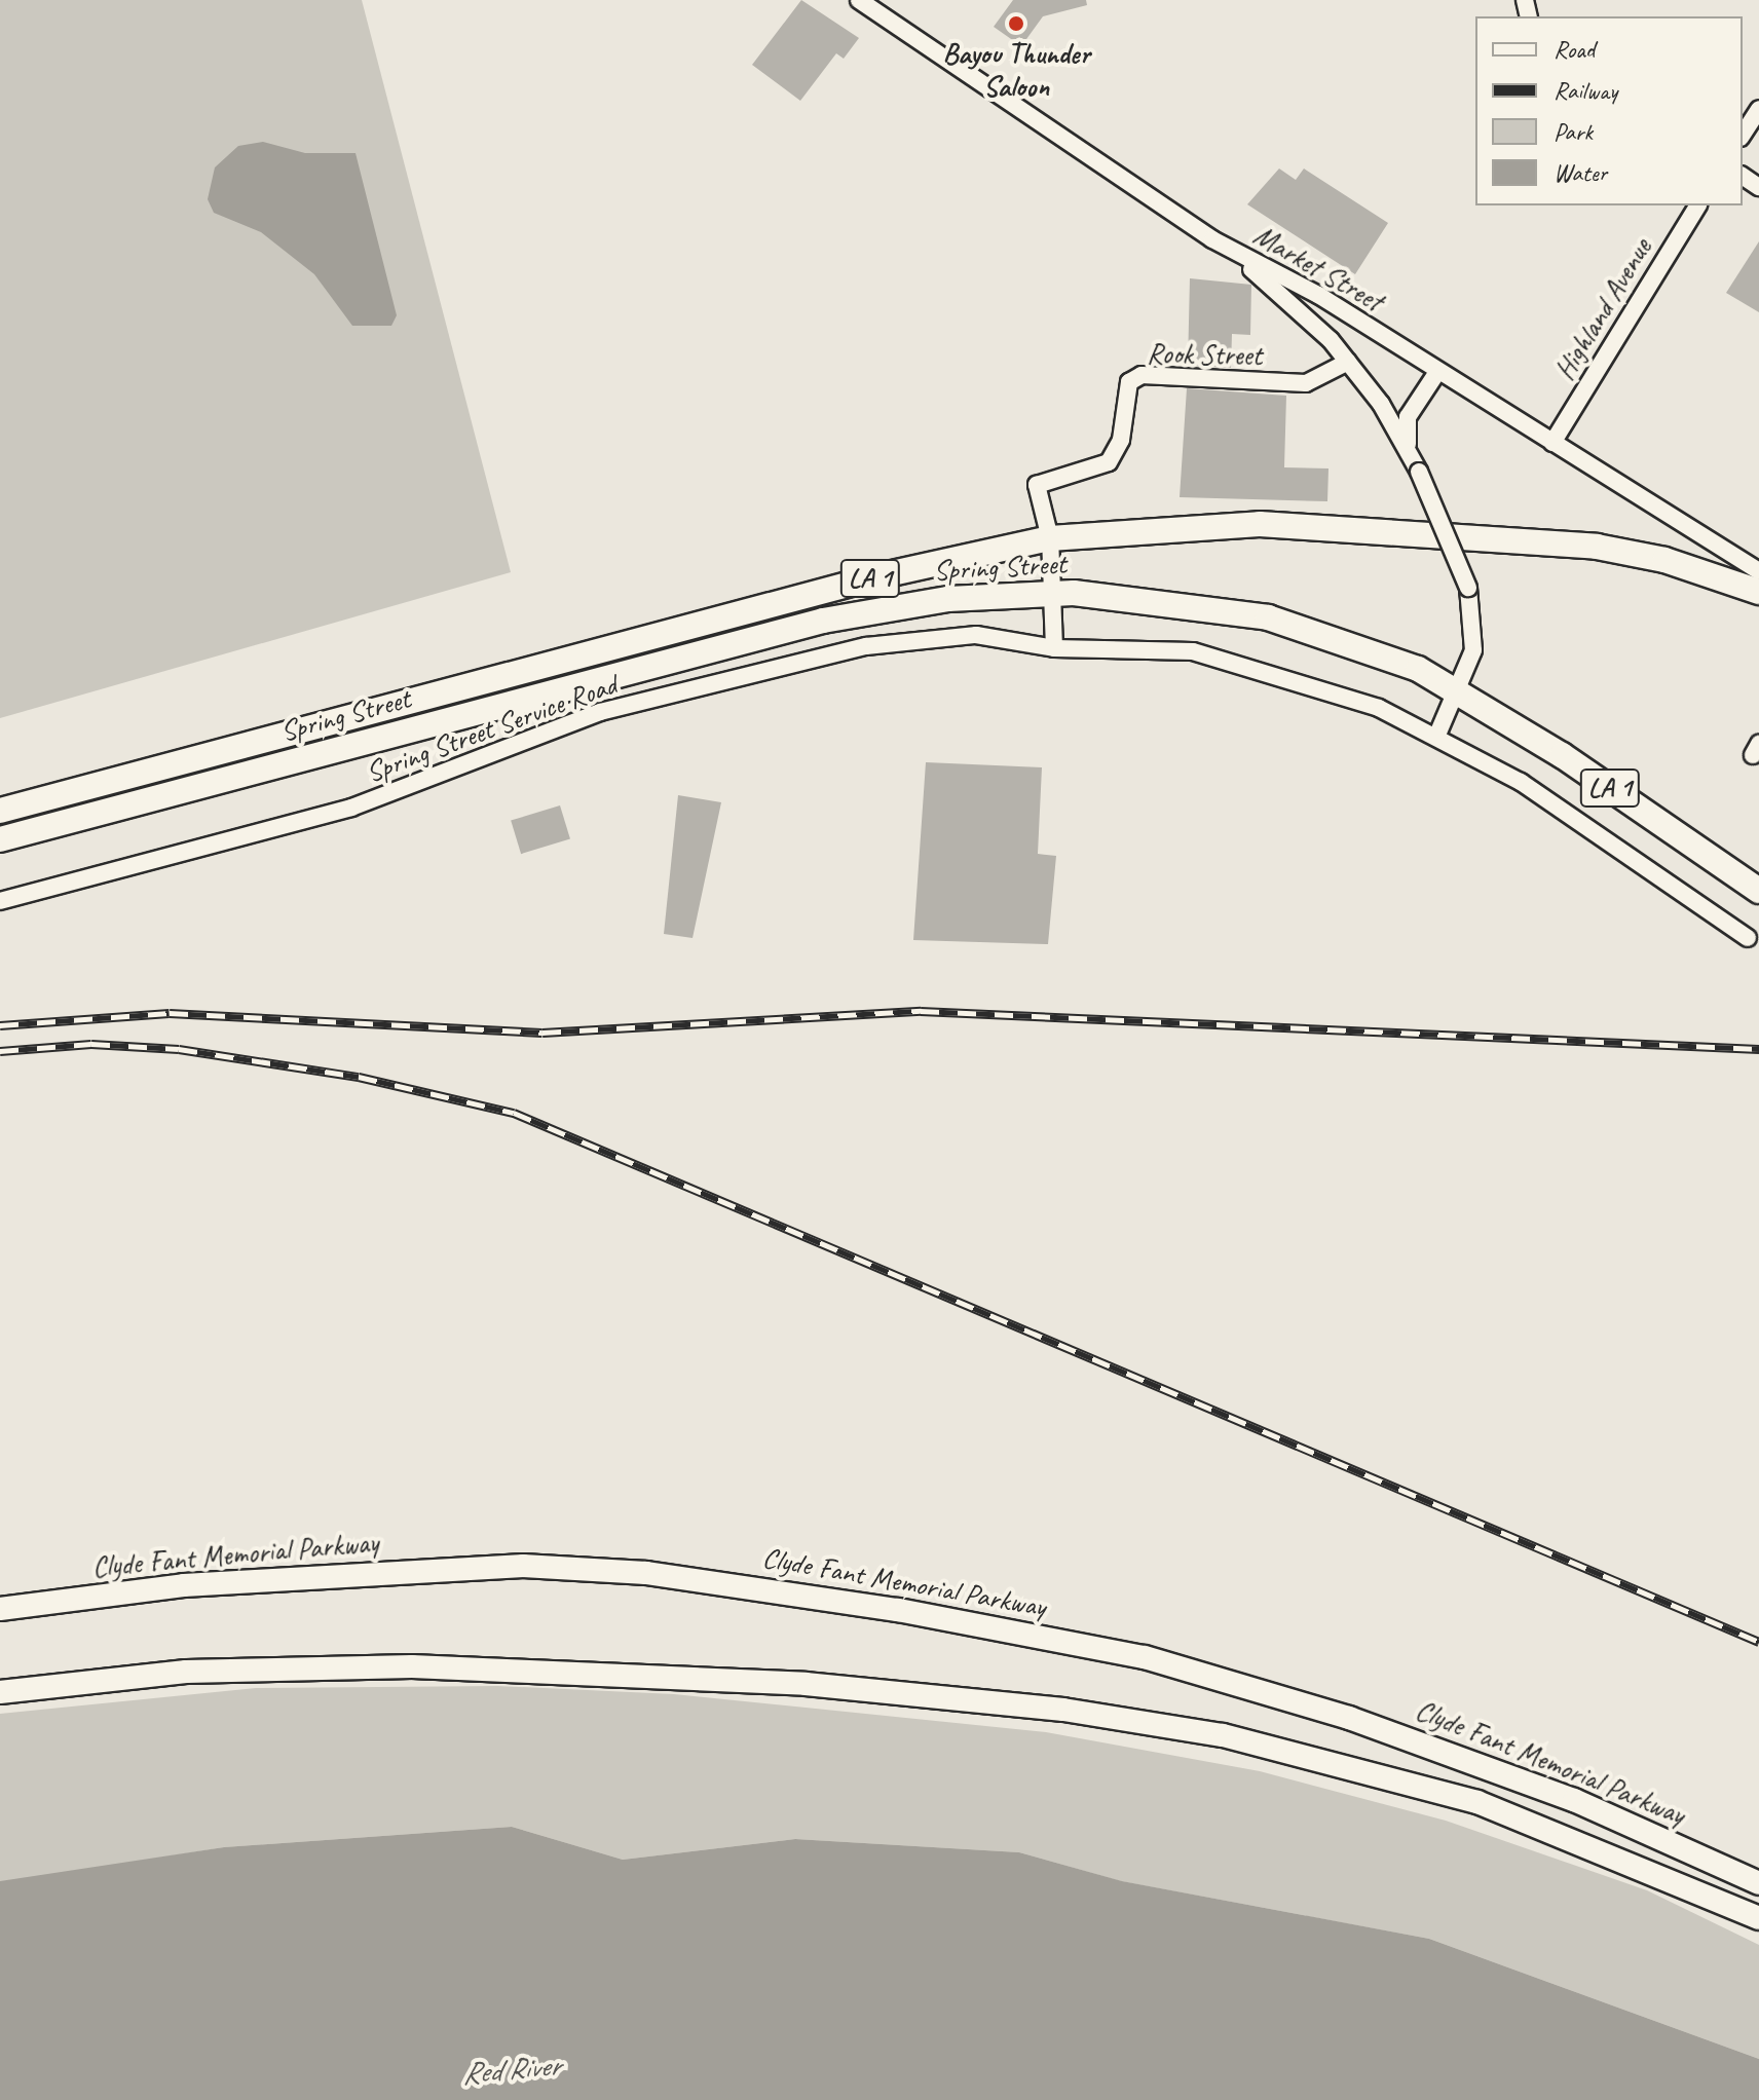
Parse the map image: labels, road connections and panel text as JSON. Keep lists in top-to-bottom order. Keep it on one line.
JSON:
{"streets":{"main road":["Spring Street","LA 1","Clyde Fant Memorial Parkway"],"street":["Market Street","Highland Avenue","Rook Street","Spring Street Service Road"]},"crossings":[["Market Street","Highland Avenue"],["Rook Street","Spring Street"]],"water":["Red River"],"places":["Bayou Thunder Saloon"],"legend":["Road","Railway","Park","Water"]}
